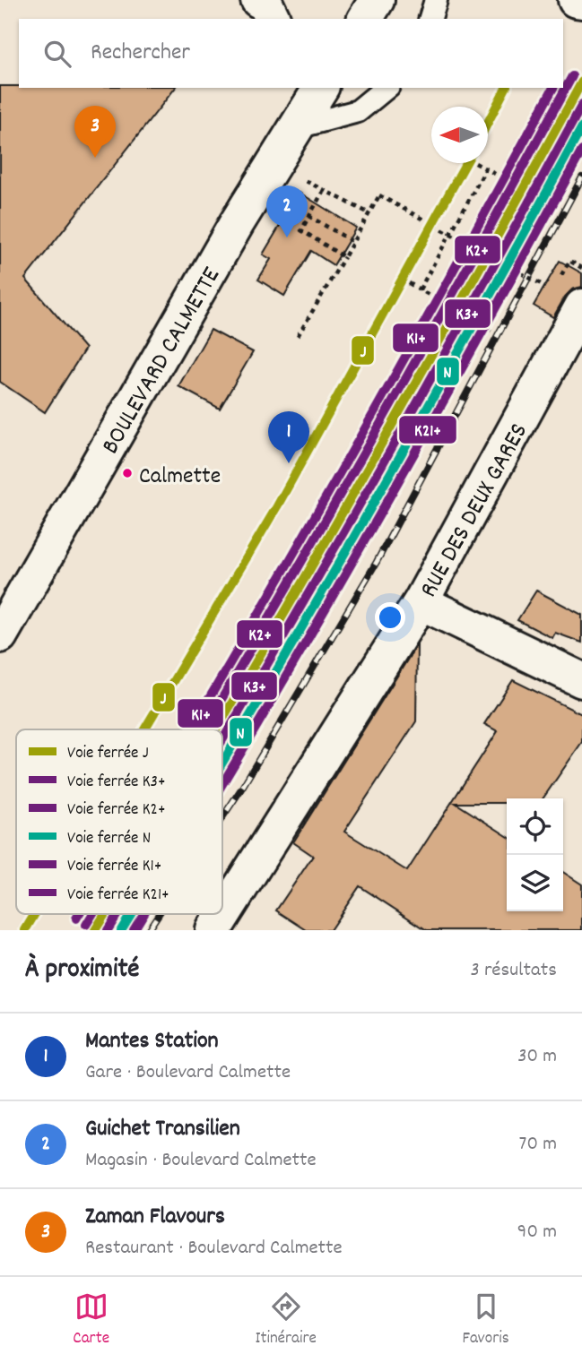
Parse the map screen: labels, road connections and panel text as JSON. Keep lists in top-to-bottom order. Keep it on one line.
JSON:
{"streets":{"street":["BOULEVARD CALMETTE","RUE DES DEUX GARES"]},"places":["Calmette"],"lines":["rail line K2+","rail line J","rail line K1+","rail line K3+","rail line N","rail line K21+"],"legend":["Voie ferrée J","Voie ferrée K3+","Voie ferrée K2+","Voie ferrée N","Voie ferrée K1+","Voie ferrée K21+"],"north":"left","page":{"search":"Rechercher","pins":["3","2","1"],"heading":["À proximité","3 résultats"],"list":[{"mark":"1","name":"Mantes Station","note":"Gare · Boulevard Calmette","value":"30 m"},{"mark":"2","name":"Guichet Transilien","note":"Magasin · Boulevard Calmette","value":"70 m"},{"mark":"3","name":"Zaman Flavours","note":"Restaurant · Boulevard Calmette","value":"90 m"}],"nav":["Carte","Itinéraire","Favoris"]}}
